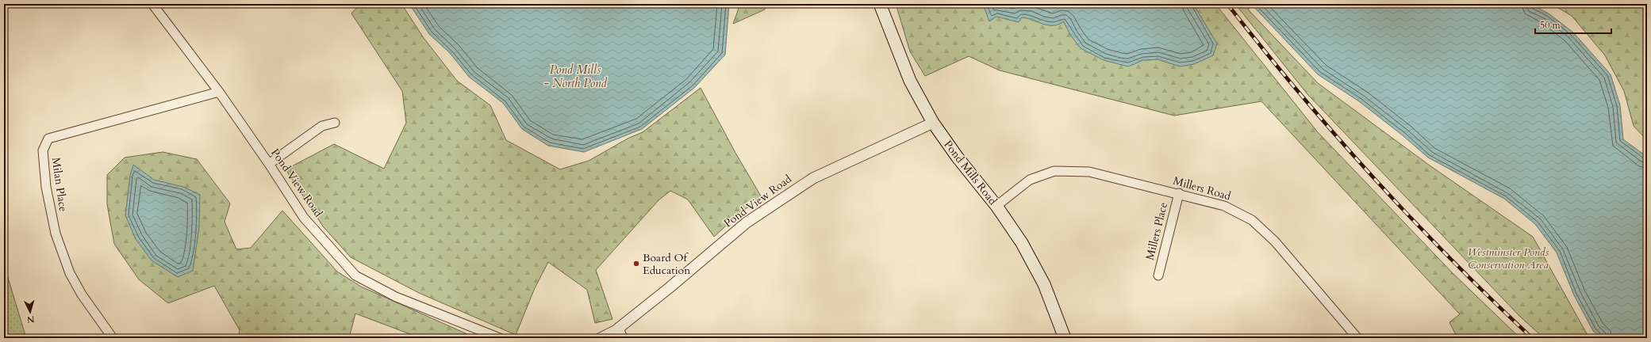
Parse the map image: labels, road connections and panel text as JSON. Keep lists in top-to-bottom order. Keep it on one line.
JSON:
{"streets":{"main road":["Pond Mills Road"],"street":["Pond View Road","Milan Place","Millers Road","Millers Place"]},"crossings":[["Pond Mills Road","Pond View Road"],["Pond Mills Road","Millers Road"],["Pond View Road","Milan Place"],["Millers Road","Millers Place"]],"water":["Pond Mills - North Pond"],"parks":["Westminster Ponds Conservation Area"],"places":["Board Of Education"],"scale_bar":"50 m","north":"bottom"}
